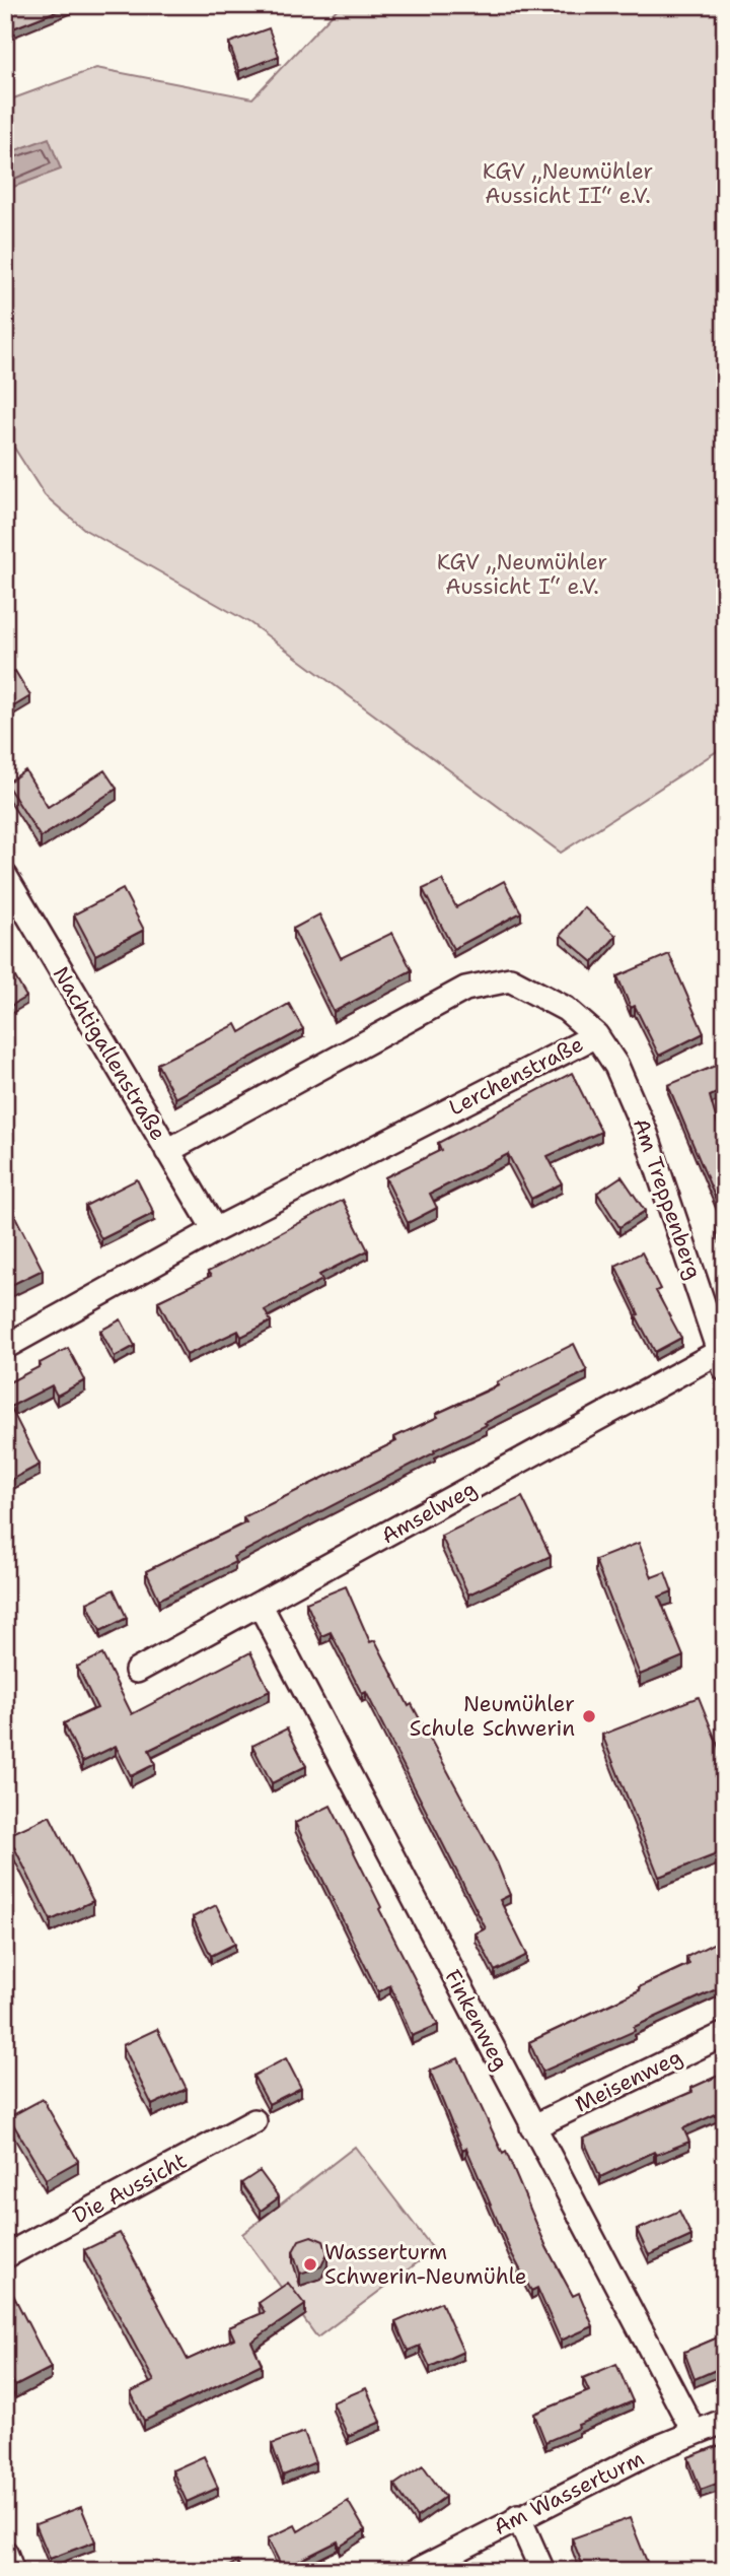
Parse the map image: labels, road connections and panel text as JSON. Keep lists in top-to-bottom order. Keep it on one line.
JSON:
{"streets":{"street":["Nachtigallenstraße","Lerchenstraße","Am Treppenberg","Amselweg","Finkenweg","Meisenweg","Die Aussicht","Am Wasserturm"]},"crossings":[["Nachtigallenstraße","Lerchenstraße"],["Lerchenstraße","Am Treppenberg"],["Am Treppenberg","Amselweg"],["Amselweg","Finkenweg"],["Finkenweg","Meisenweg"],["Finkenweg","Am Wasserturm"]],"parks":["KGV „Neumühler Aussicht II“ e.V.","KGV „Neumühler Aussicht I“ e.V."],"places":["Neumühler Schule Schwerin","Wasserturm Schwerin-Neumühle"]}
